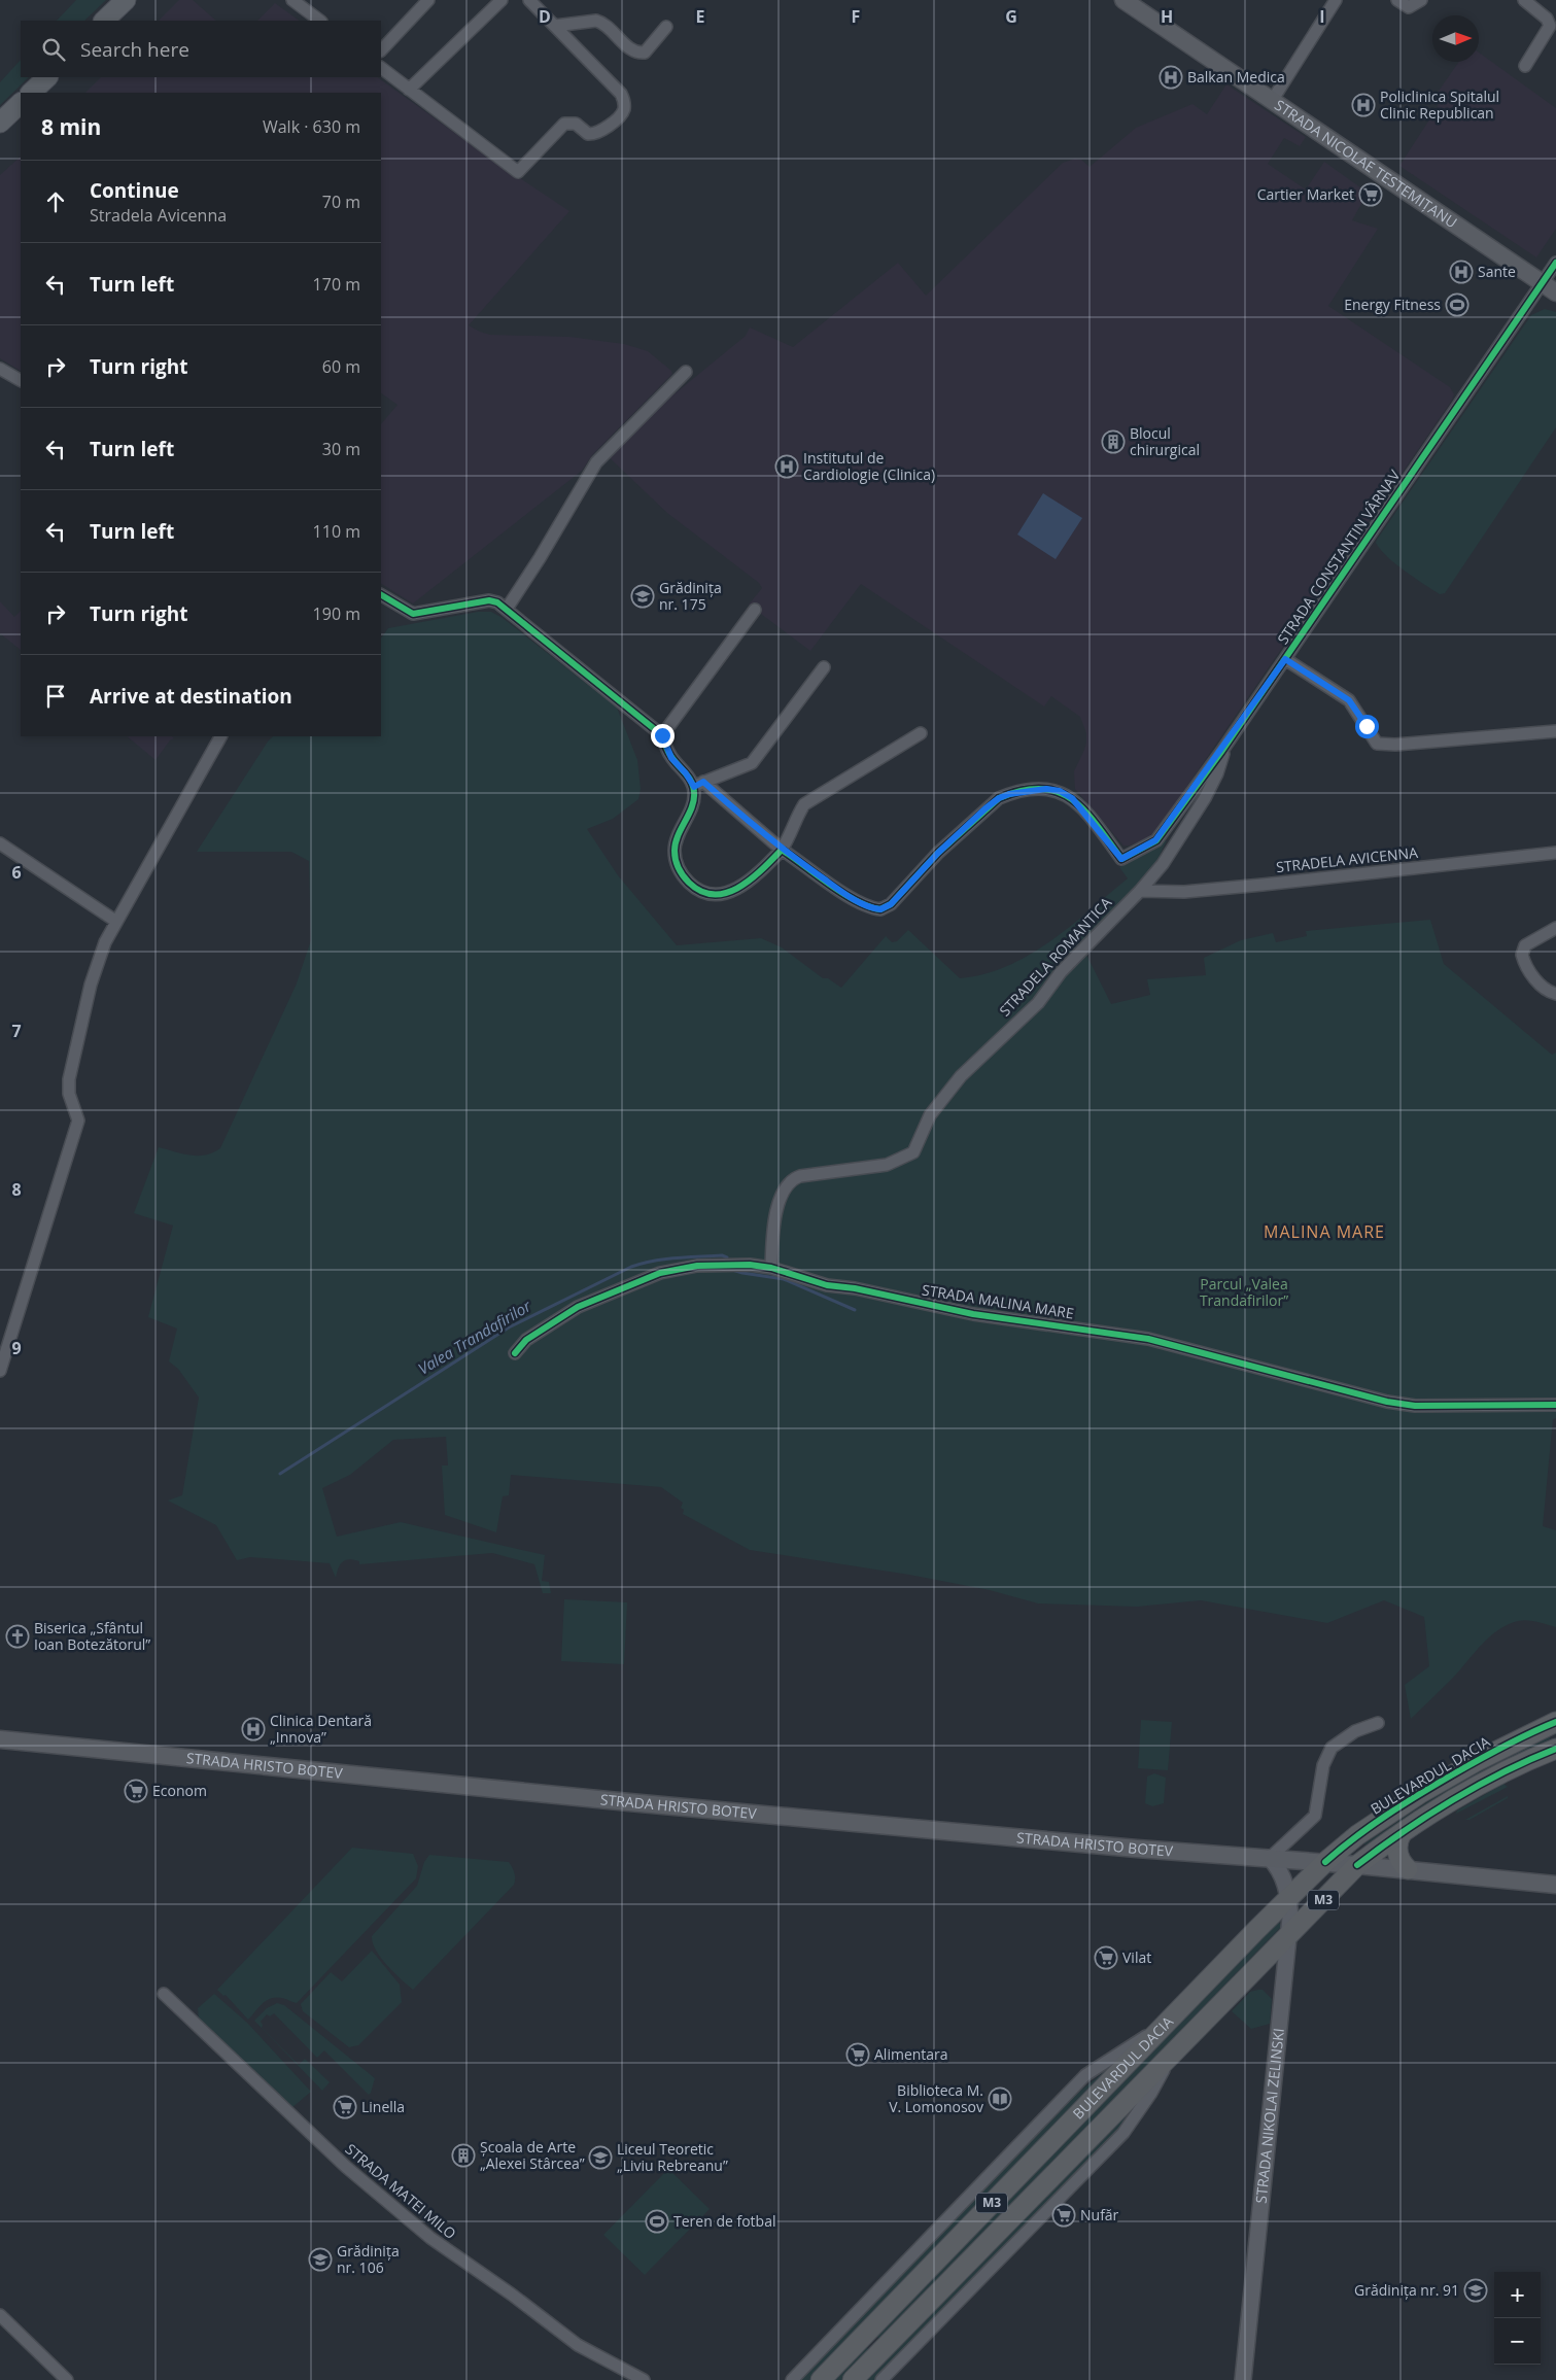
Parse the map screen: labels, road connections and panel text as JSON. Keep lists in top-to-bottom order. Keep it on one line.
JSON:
{"streets":{"highway":["BULEVARDUL DACIA","M3"],"main road":["STRADA NICOLAE TESTEMIȚANU","STRADA HRISTO BOTEV"],"street":["STRADA CONSTANTIN VÂRNAV","STRADELA AVICENNA","STRADELA ROMANTICA","STRADA MALINA MARE","STRADA NIKOLAI ZELINSKI","STRADA MATEI MILO"]},"crossings":[["STRADA NICOLAE TESTEMIȚANU","STRADA CONSTANTIN VÂRNAV"],["STRADA CONSTANTIN VÂRNAV","STRADELA ROMANTICA"],["STRADELA AVICENNA","STRADELA ROMANTICA"],["STRADELA ROMANTICA","STRADA MALINA MARE"],["STRADA HRISTO BOTEV","BULEVARDUL DACIA"],["STRADA HRISTO BOTEV","STRADA NIKOLAI ZELINSKI"],["BULEVARDUL DACIA","STRADA NIKOLAI ZELINSKI"]],"districts":["MALINA MARE"],"water":["Valea Trandafirilor"],"parks":["Parcul „Valea Trandafirilor”"],"places":{"hospital":["Balkan Medica","Policlinica Spitalul Clinic Republican","Sante","Institutul de Cardiologie (Clinica)","Clinica Dentară „Innova”"],"supermarket":["Cartier Market","Econom","Vilat","Alimentara","Linella","Nufăr"],"sports":["Energy Fitness","Teren de fotbal"],"building":["Blocul chirurgical","Școala de Arte „Alexei Stârcea”"],"school or university":["Grădinița nr. 175","Liceul Teoretic „Liviu Rebreanu”","Grădinița nr. 106","Grădinița nr. 91"],"church":["Biserica „Sfântul Ioan Botezătorul”"],"library":["Biblioteca M. V. Lomonosov"]},"north":"right","page":{"search":"Search here","heading":["8 min","Walk · 630 m"],"list":[["Continue","Stradela Avicenna","70 m"],["Turn left","170 m"],["Turn right","60 m"],["Turn left","30 m"],["Turn left","110 m"],["Turn right","190 m"],"Arrive at destination"],"map_buttons":["+","−"]},"grid":{"columns":["D","E","F","G","H","I"],"rows":["6","7","8","9"]}}
